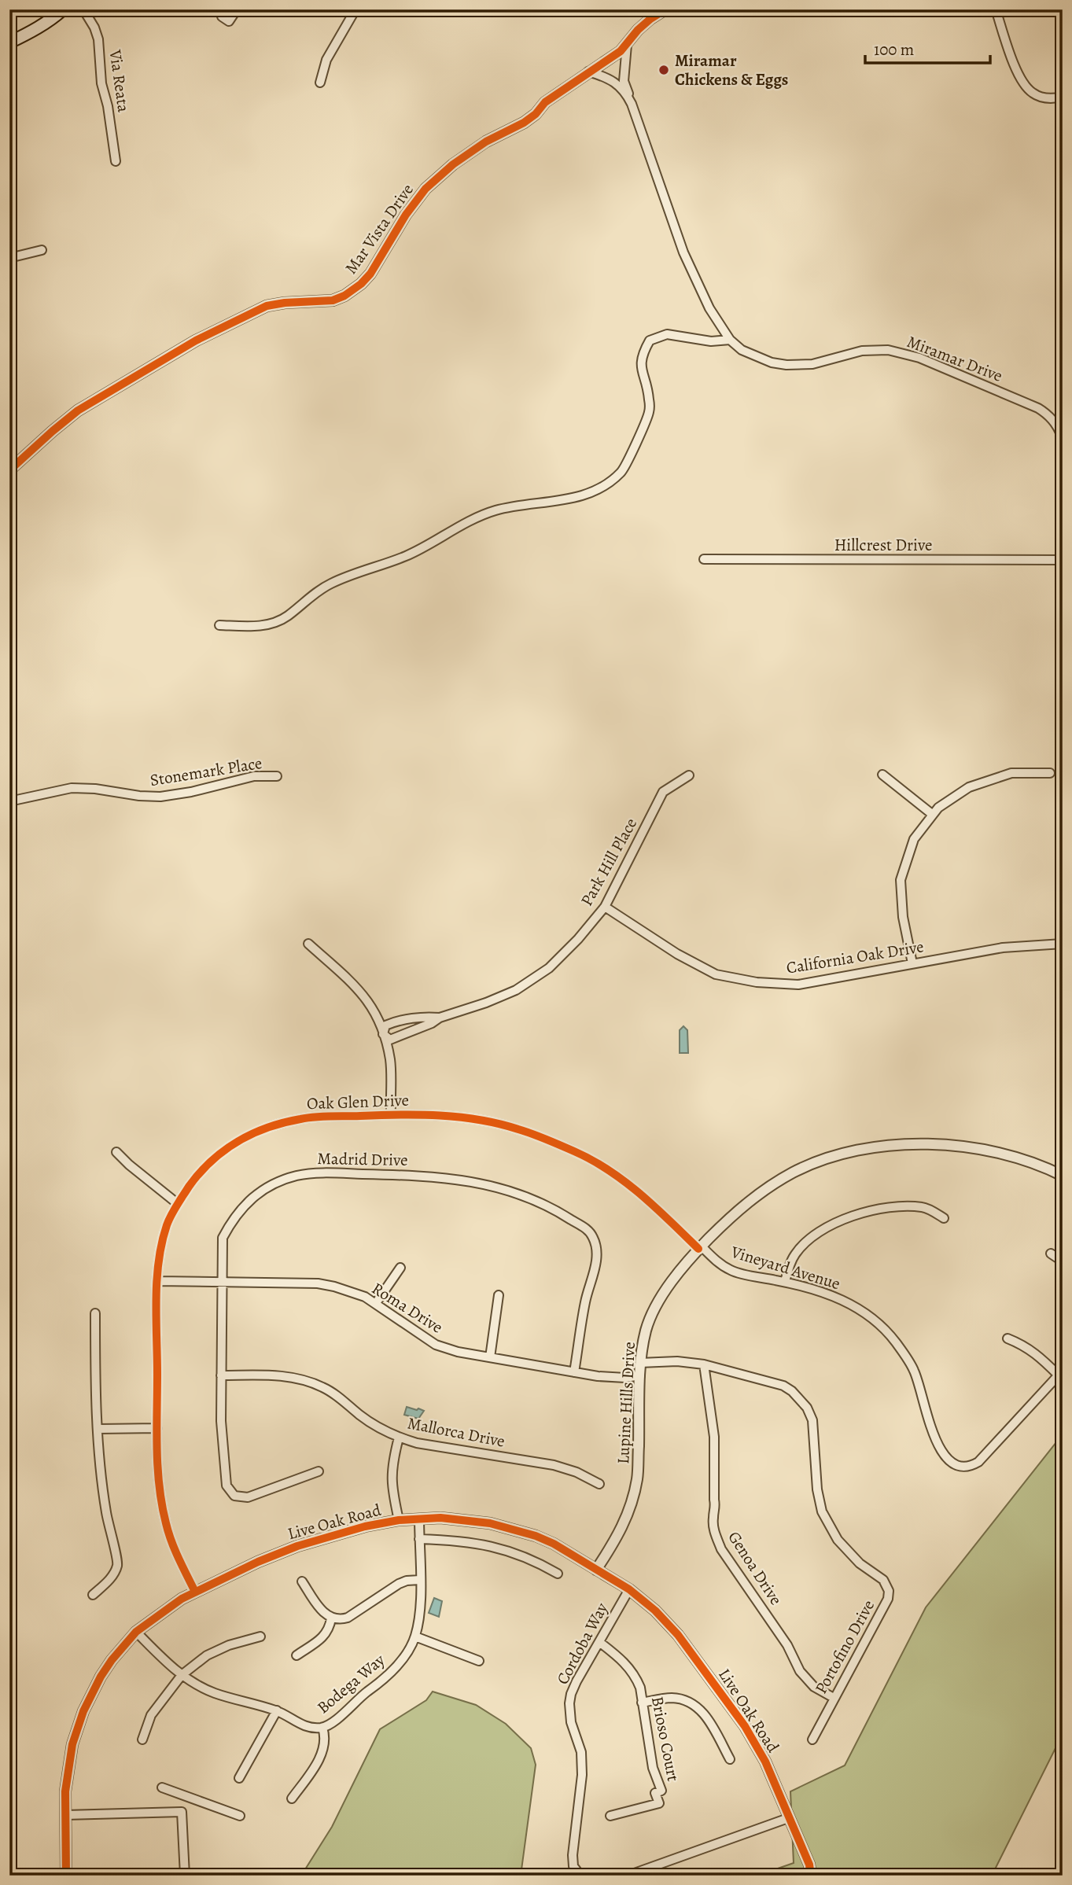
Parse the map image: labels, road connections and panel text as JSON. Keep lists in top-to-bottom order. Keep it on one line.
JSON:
{"streets":{"street":["Via Reata","Mar Vista Drive","Miramar Drive","Hillcrest Drive","Stonemark Place","Park Hill Place","California Oak Drive","Oak Glen Drive","Madrid Drive","Vineyard Avenue","Roma Drive","Lupine Hills Drive","Mallorca Drive","Live Oak Road","Genoa Drive","Cordoba Way","Portofino Drive","Bodega Way","Brioso Court"]},"crossings":[["Mar Vista Drive","Miramar Drive"],["Park Hill Place","California Oak Drive"],["Oak Glen Drive","Vineyard Avenue"],["Oak Glen Drive","Roma Drive"],["Oak Glen Drive","Lupine Hills Drive"],["Oak Glen Drive","Live Oak Road"],["Madrid Drive","Roma Drive"],["Madrid Drive","Mallorca Drive"],["Vineyard Avenue","Lupine Hills Drive"],["Roma Drive","Lupine Hills Drive"],["Lupine Hills Drive","Live Oak Road"],["Lupine Hills Drive","Portofino Drive"],["Live Oak Road","Cordoba Way"],["Live Oak Road","Bodega Way"],["Genoa Drive","Portofino Drive"],["Cordoba Way","Brioso Court"]],"places":["Miramar Chickens & Eggs"],"scale_bar":"100 m"}
